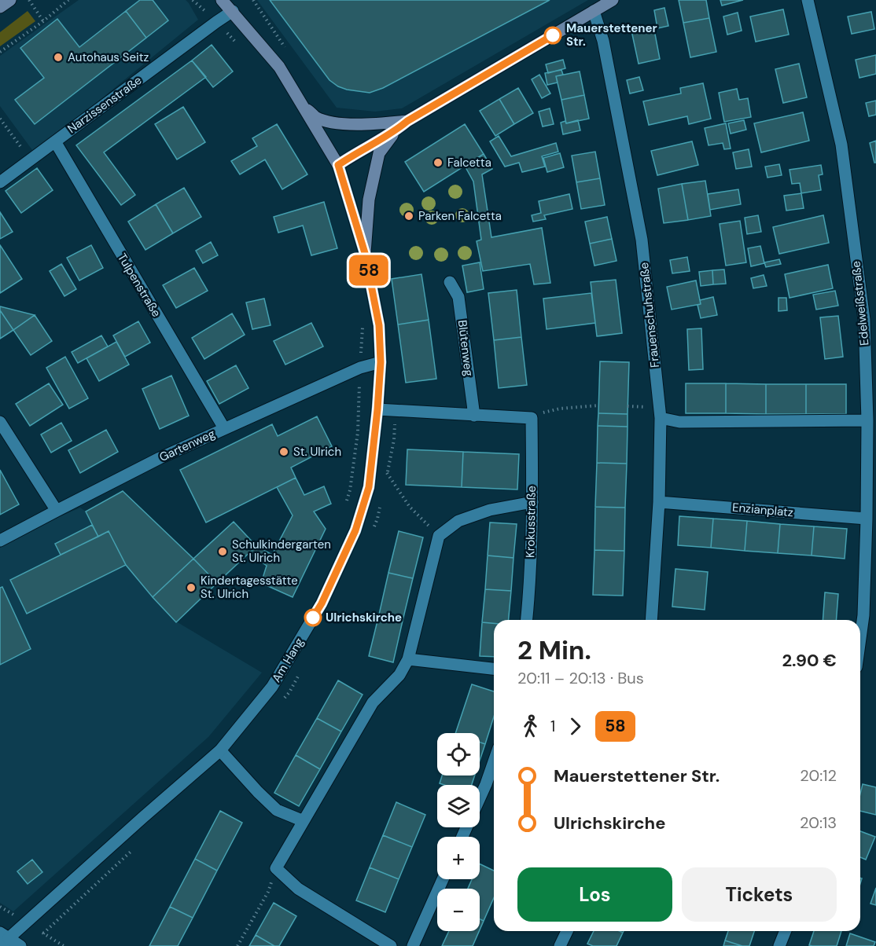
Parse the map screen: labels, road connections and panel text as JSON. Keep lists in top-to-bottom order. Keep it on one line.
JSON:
{"streets":{"street":["Narzissenstraße","Tulpenstraße","Edelweißstraße","Frauenschuhstraße","Blütenweg","Gartenweg","Enzianplatz","Krokusstraße","Am Hang"]},"crossings":[["Narzissenstraße","Tulpenstraße"],["Tulpenstraße","Gartenweg"],["Edelweißstraße","Enzianplatz"],["Frauenschuhstraße","Enzianplatz"],["Gartenweg","Am Hang"]],"places":["Mauerstettener Str.","Autohaus Seitz","Falcetta","Parken Falcetta","St. Ulrich","Schulkindergarten St. Ulrich","Kindertagesstätte St. Ulrich","Ulrichskirche"],"lines":["bus line 58"],"page":{"on_map":"58","heading":["2 Min.","20:11 – 20:13 · Bus","2.90 €"],"legs":["1","58"],"map_buttons":["+","−"],"list":[{"name":"Mauerstettener Str.","value":"20:12"},{"name":"Ulrichskirche","value":"20:13"}],"buttons":["Los","Tickets"]}}
